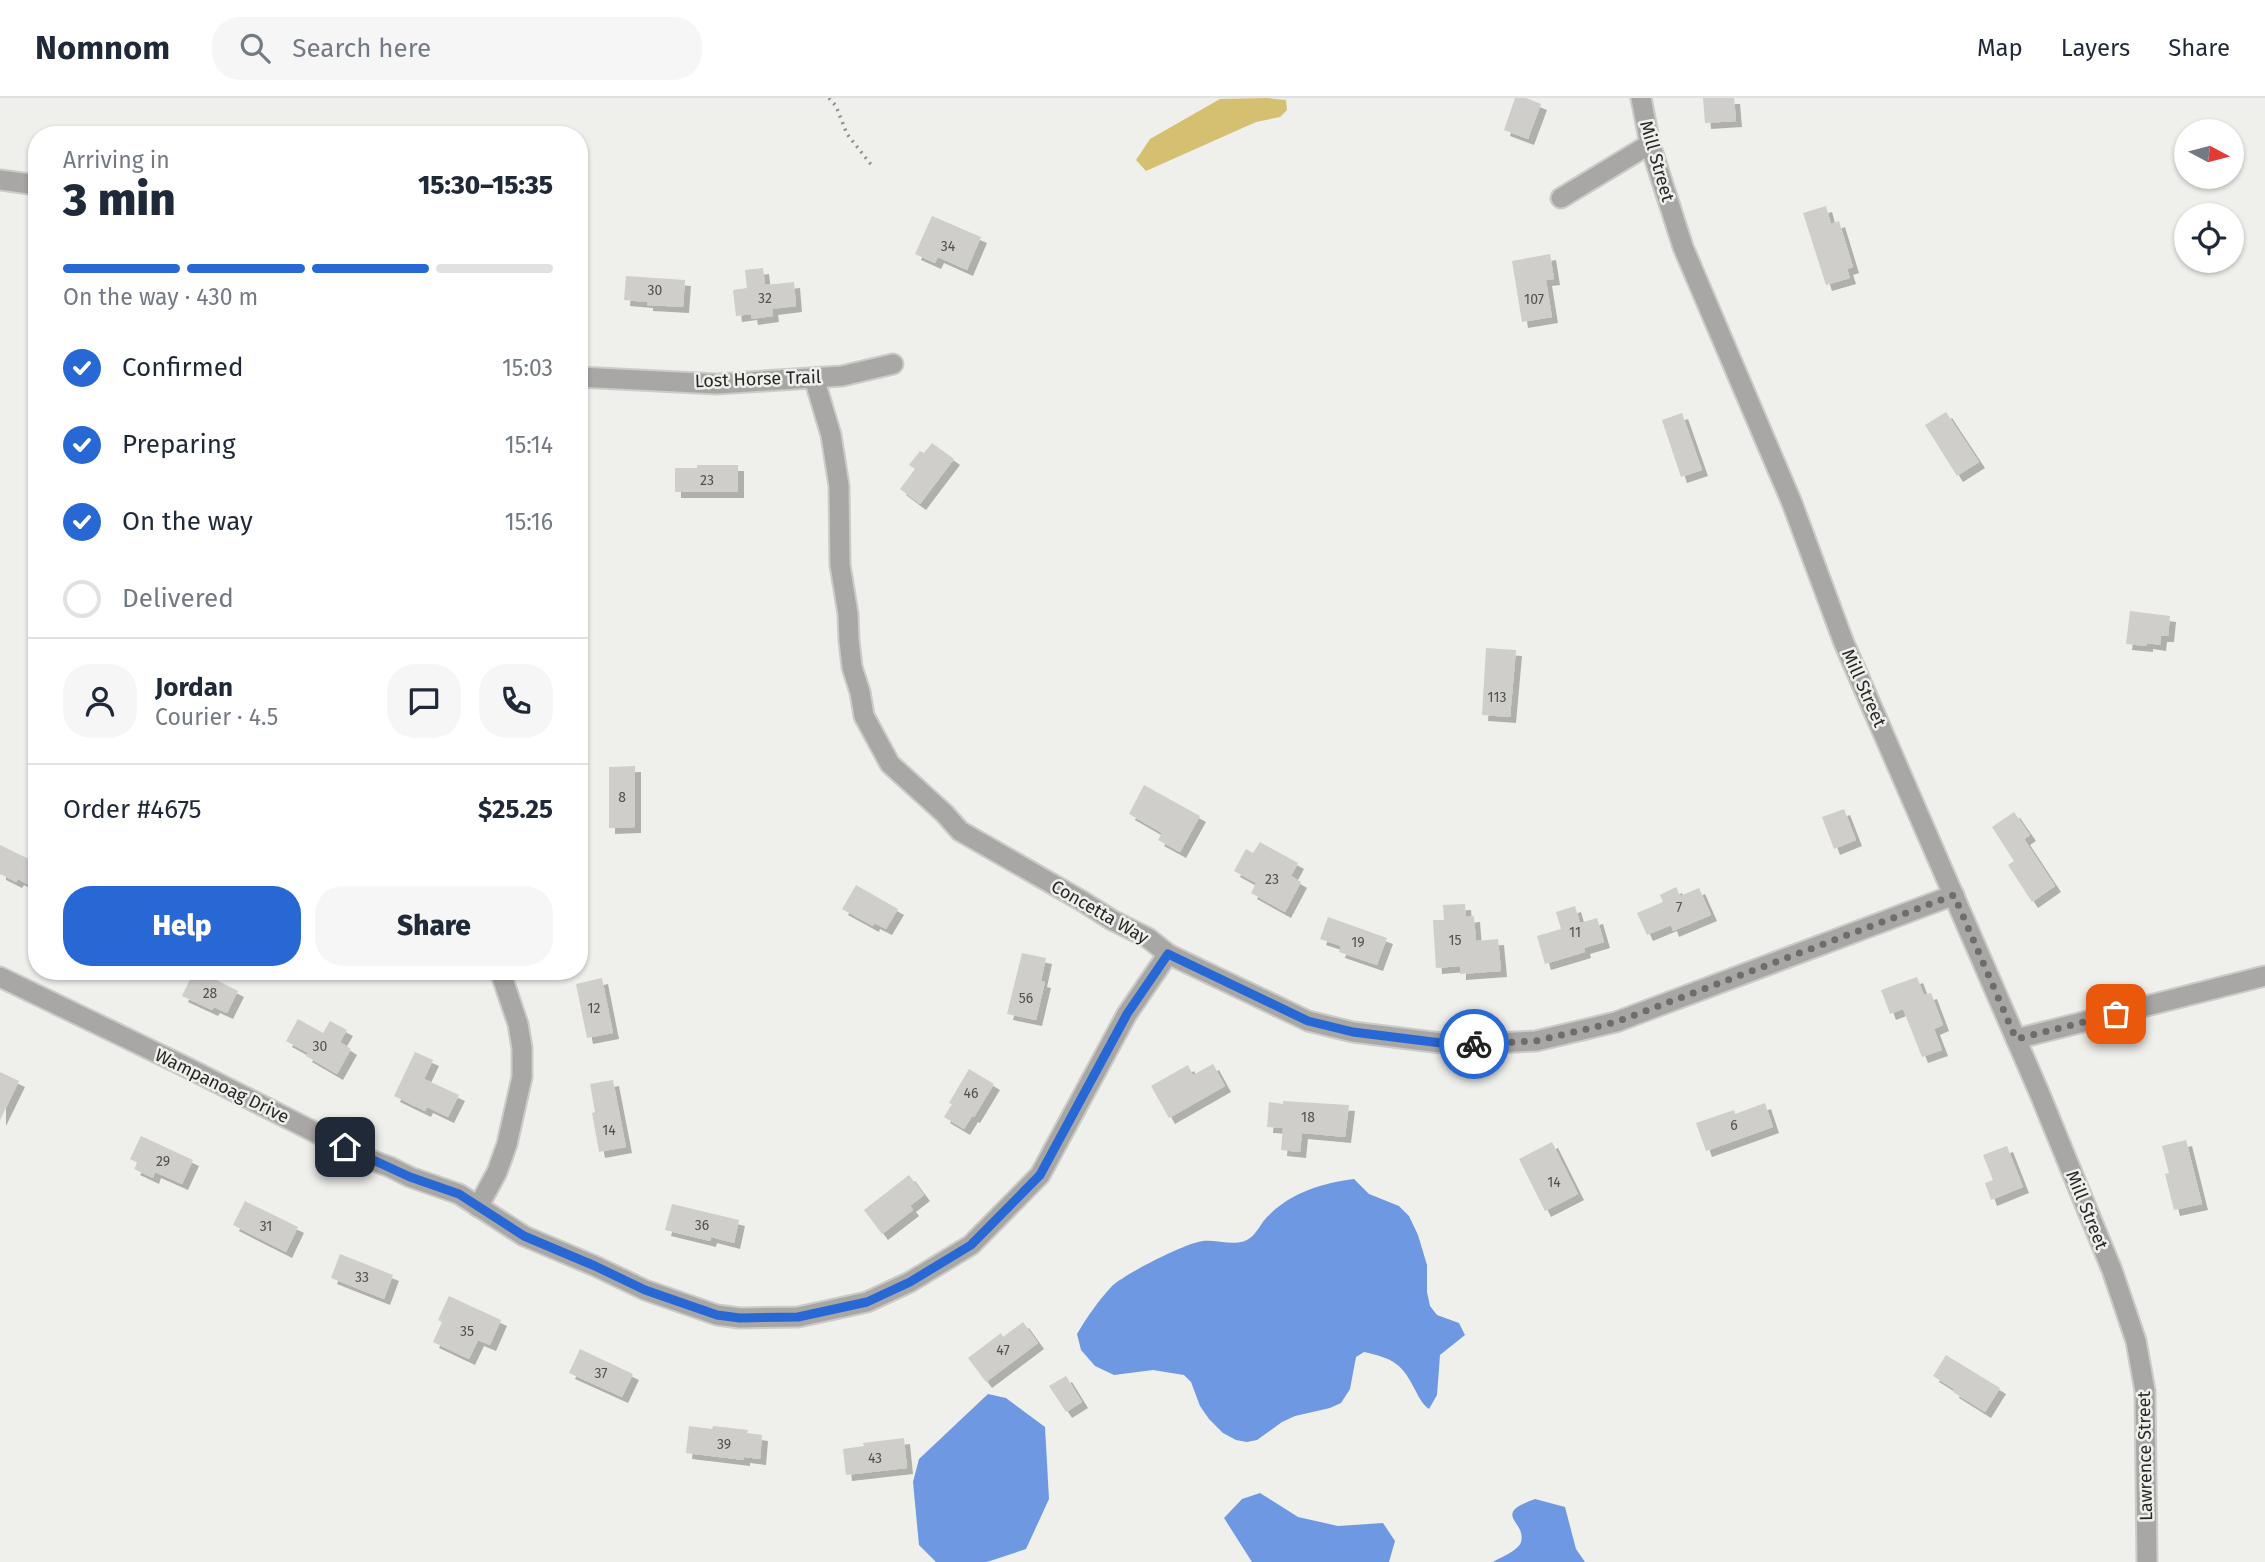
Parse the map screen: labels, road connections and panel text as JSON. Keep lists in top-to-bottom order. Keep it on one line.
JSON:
{"streets":{"street":["Mill Street","Lost Horse Trail","Concetta Way","Wampanoag Drive","Lawrence Street"]},"crossings":[["Mill Street","Concetta Way"],["Mill Street","Lawrence Street"],["Lost Horse Trail","Concetta Way"],["Concetta Way","Wampanoag Drive"]],"house_numbers":["34","30","32","107","23","113","8","23","7","11","15","19","28","56","12","30","46","18","6","14","29","14","36","31","33","35","47","37","39","43"],"north":"right","page":{"header":"Nomnom","search":"Search here","nav":["Map","Layers","Share"],"heading":["3 min","Arriving in","15:30–15:35"],"panel":["Jordan","Courier · 4.5","Order #4675","$25.25"],"bar":"On the way · 430 m","list":[["Confirmed","15:03"],["Preparing","15:14"],["On the way","15:16"],"Delivered"],"buttons":["Help","Share"]}}
